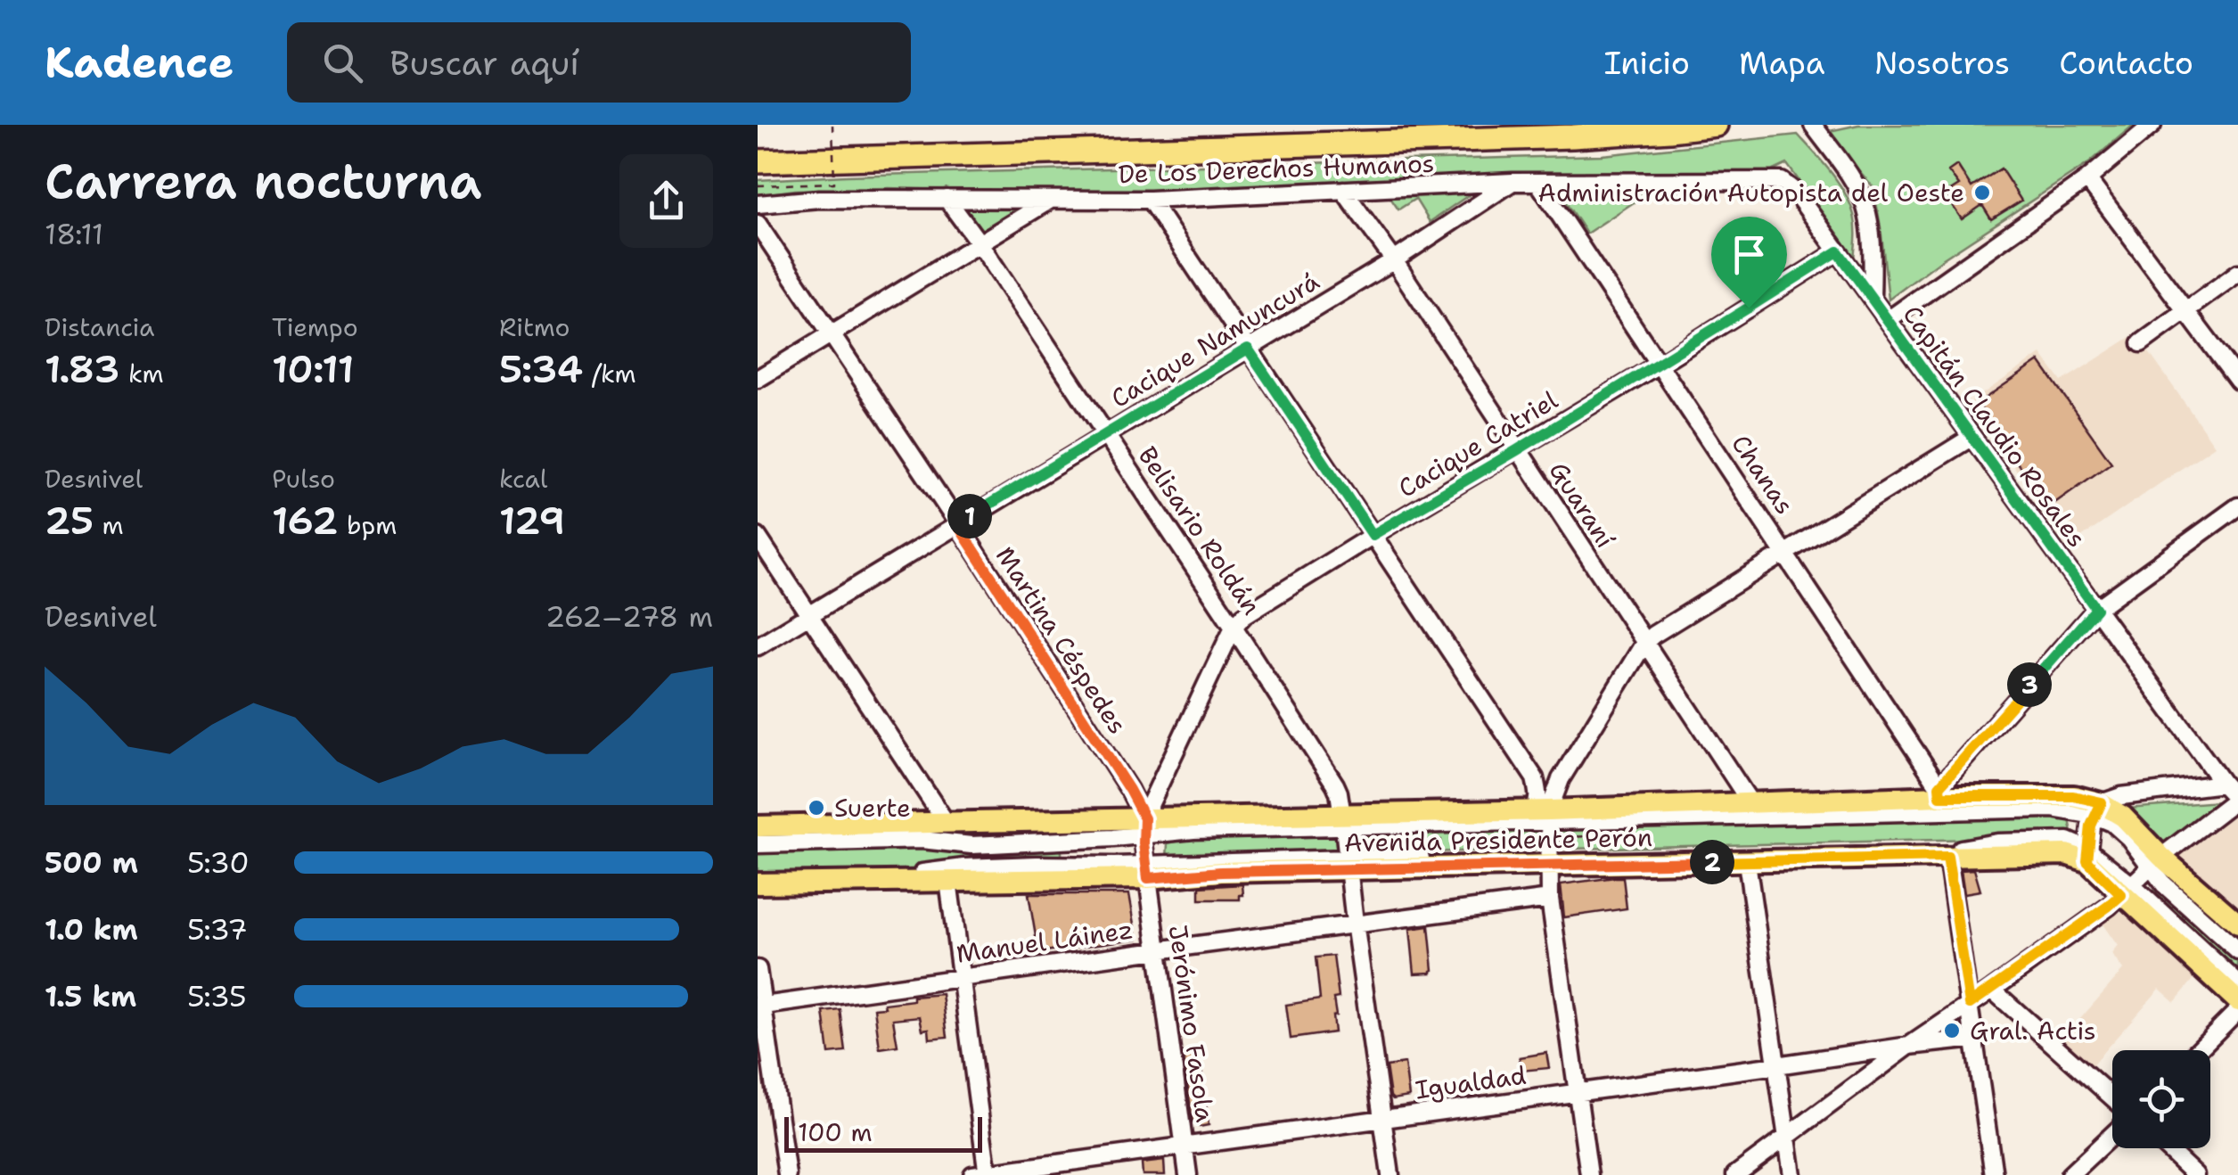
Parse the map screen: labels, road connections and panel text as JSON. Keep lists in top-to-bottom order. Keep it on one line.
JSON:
{"streets":{"main road":["Avenida Presidente Perón"],"street":["De Los Derechos Humanos","Cacique Namuncurá","Capitán Claudio Rosales","Cacique Catriel","Chanas","Guaraní","Belisario Roldán","Martina Céspedes","Manuel Láinez","Jerónimo Fasola","Igualdad"]},"crossings":[["De Los Derechos Humanos","Cacique Namuncurá"],["De Los Derechos Humanos","Capitán Claudio Rosales"],["De Los Derechos Humanos","Chanas"],["De Los Derechos Humanos","Guaraní"],["De Los Derechos Humanos","Belisario Roldán"],["Cacique Namuncurá","Guaraní"],["Cacique Namuncurá","Belisario Roldán"],["Cacique Namuncurá","Martina Céspedes"],["Capitán Claudio Rosales","Cacique Catriel"],["Cacique Catriel","Chanas"],["Cacique Catriel","Guaraní"],["Cacique Catriel","Belisario Roldán"],["Cacique Catriel","Martina Céspedes"],["Cacique Catriel","Avenida Presidente Perón"],["Cacique Catriel","Jerónimo Fasola"],["Chanas","Avenida Presidente Perón"],["Guaraní","Avenida Presidente Perón"],["Belisario Roldán","Avenida Presidente Perón"],["Belisario Roldán","Manuel Láinez"],["Belisario Roldán","Igualdad"],["Martina Céspedes","Avenida Presidente Perón"],["Martina Céspedes","Jerónimo Fasola"],["Avenida Presidente Perón","Jerónimo Fasola"],["Manuel Láinez","Jerónimo Fasola"],["Jerónimo Fasola","Igualdad"]],"places":["Administración Autopista del Oeste","Suerte","Gral. Actis"],"scale_bar":"100 m","page":{"header":"Kadence","search":"Buscar aquí","nav":["Inicio","Mapa","Nosotros","Contacto"],"heading":["Carrera nocturna","18:11"],"stats":[["Distancia","1.83 km"],["Tiempo","10:11"],["Ritmo","5:34 /km"],["Desnivel","25 m"],["Pulso","162 bpm"],["kcal","129"]],"pins":["1","3","2"],"chart":["Desnivel","262–278 m"],"list":[{"name":"500 m","note":"5:30"},{"name":"1.0 km","note":"5:37"},{"name":"1.5 km","note":"5:35"}],"scale":"100 m"}}
